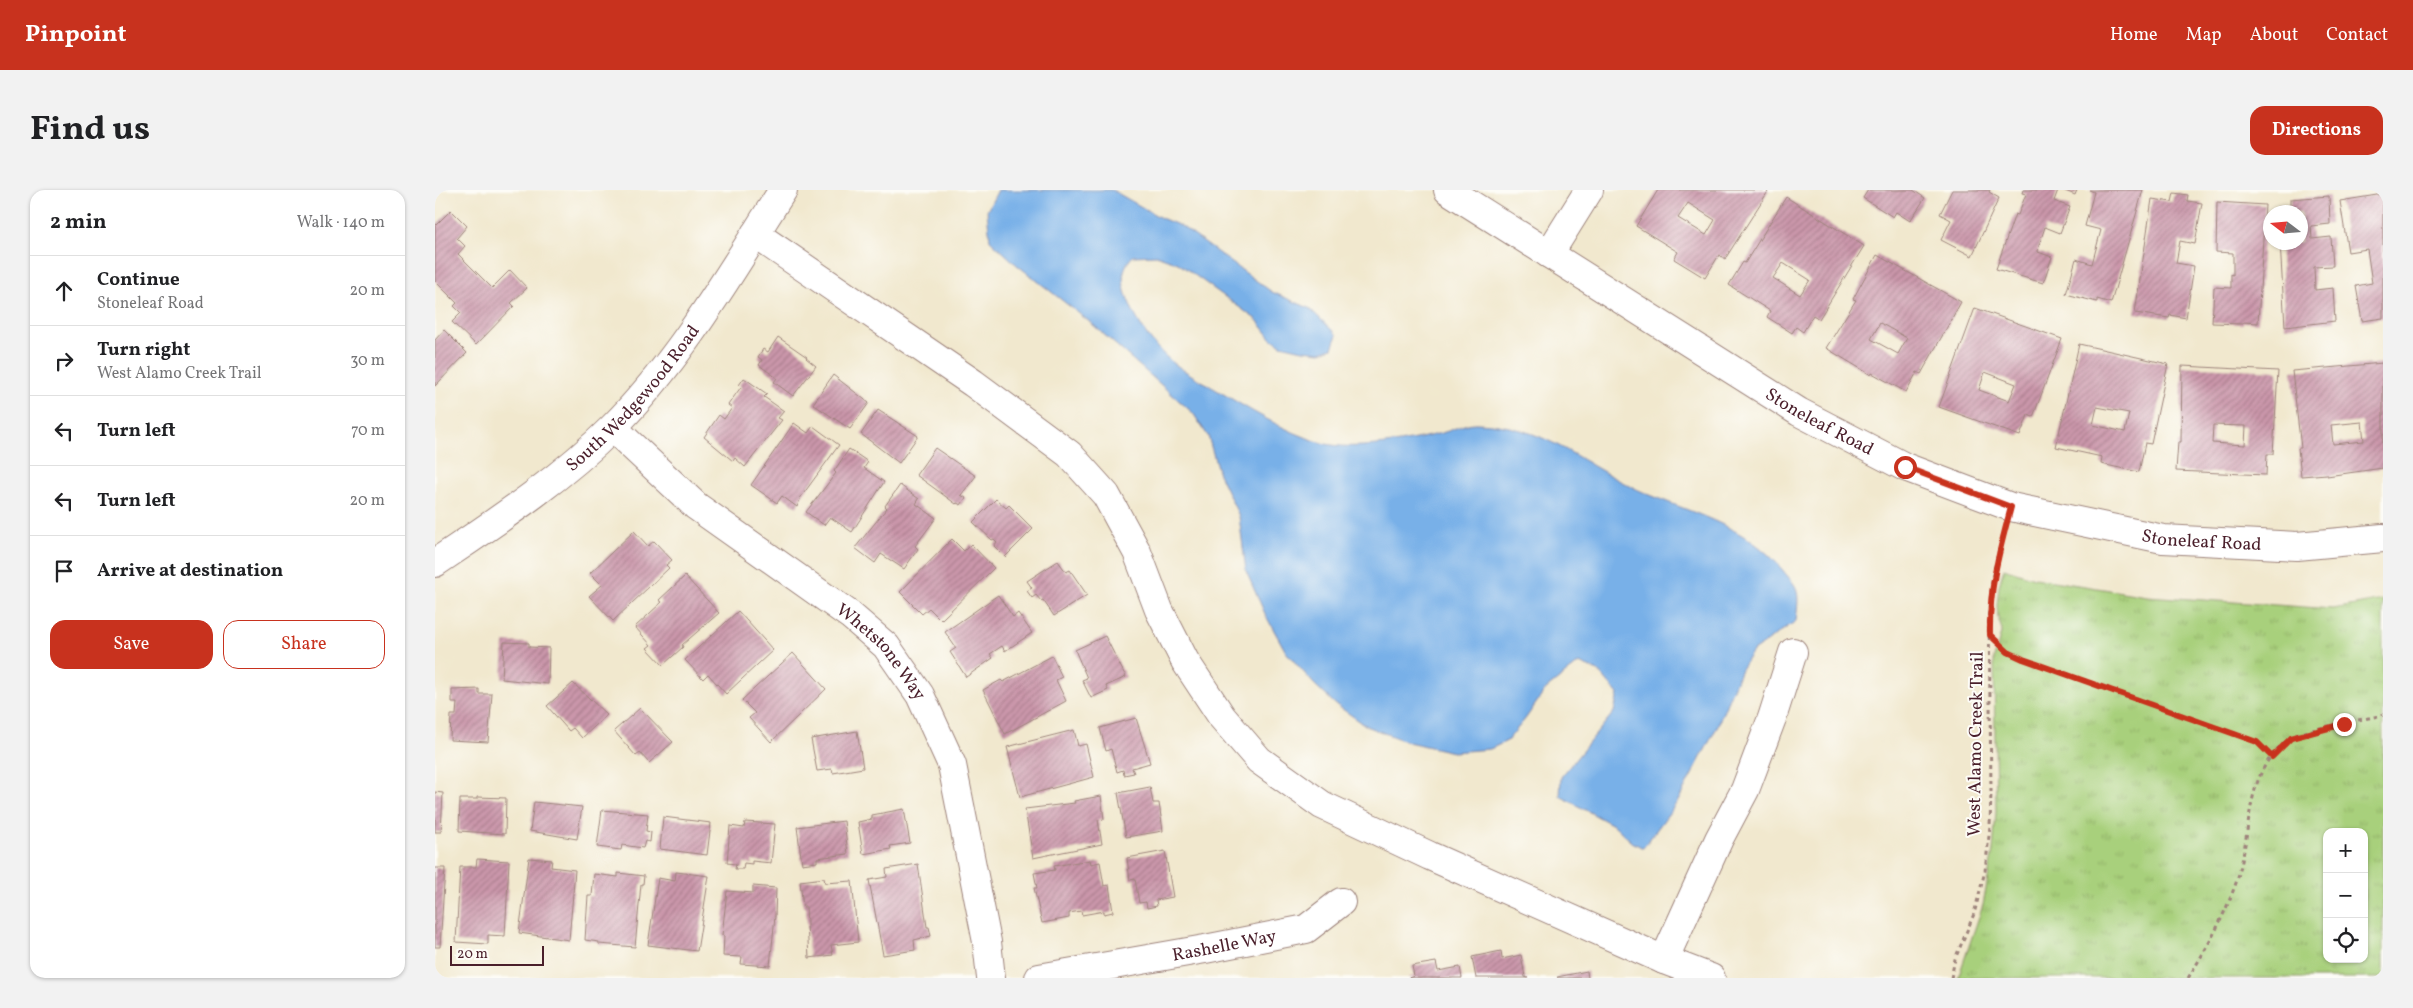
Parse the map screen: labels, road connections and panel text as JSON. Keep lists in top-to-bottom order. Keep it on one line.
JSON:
{"streets":{"street":["South Wedgewood Road","Stoneleaf Road","Whetstone Way","Rashelle Way"],"path":["West Alamo Creek Trail"]},"crossings":[["South Wedgewood Road","Whetstone Way"],["Stoneleaf Road","West Alamo Creek Trail"]],"scale_bar":"20 m","north":"left","page":{"header":"Pinpoint","nav":["Home","Map","About","Contact"],"title":"Find us","buttons":["Directions",["Save","Share"]],"heading":["2 min","Walk · 140 m"],"list":[["Continue","Stoneleaf Road","20 m"],["Turn right","West Alamo Creek Trail","30 m"],["Turn left","70 m"],["Turn left","20 m"],"Arrive at destination"],"map_buttons":["+","−"],"scale":"20 m"}}
